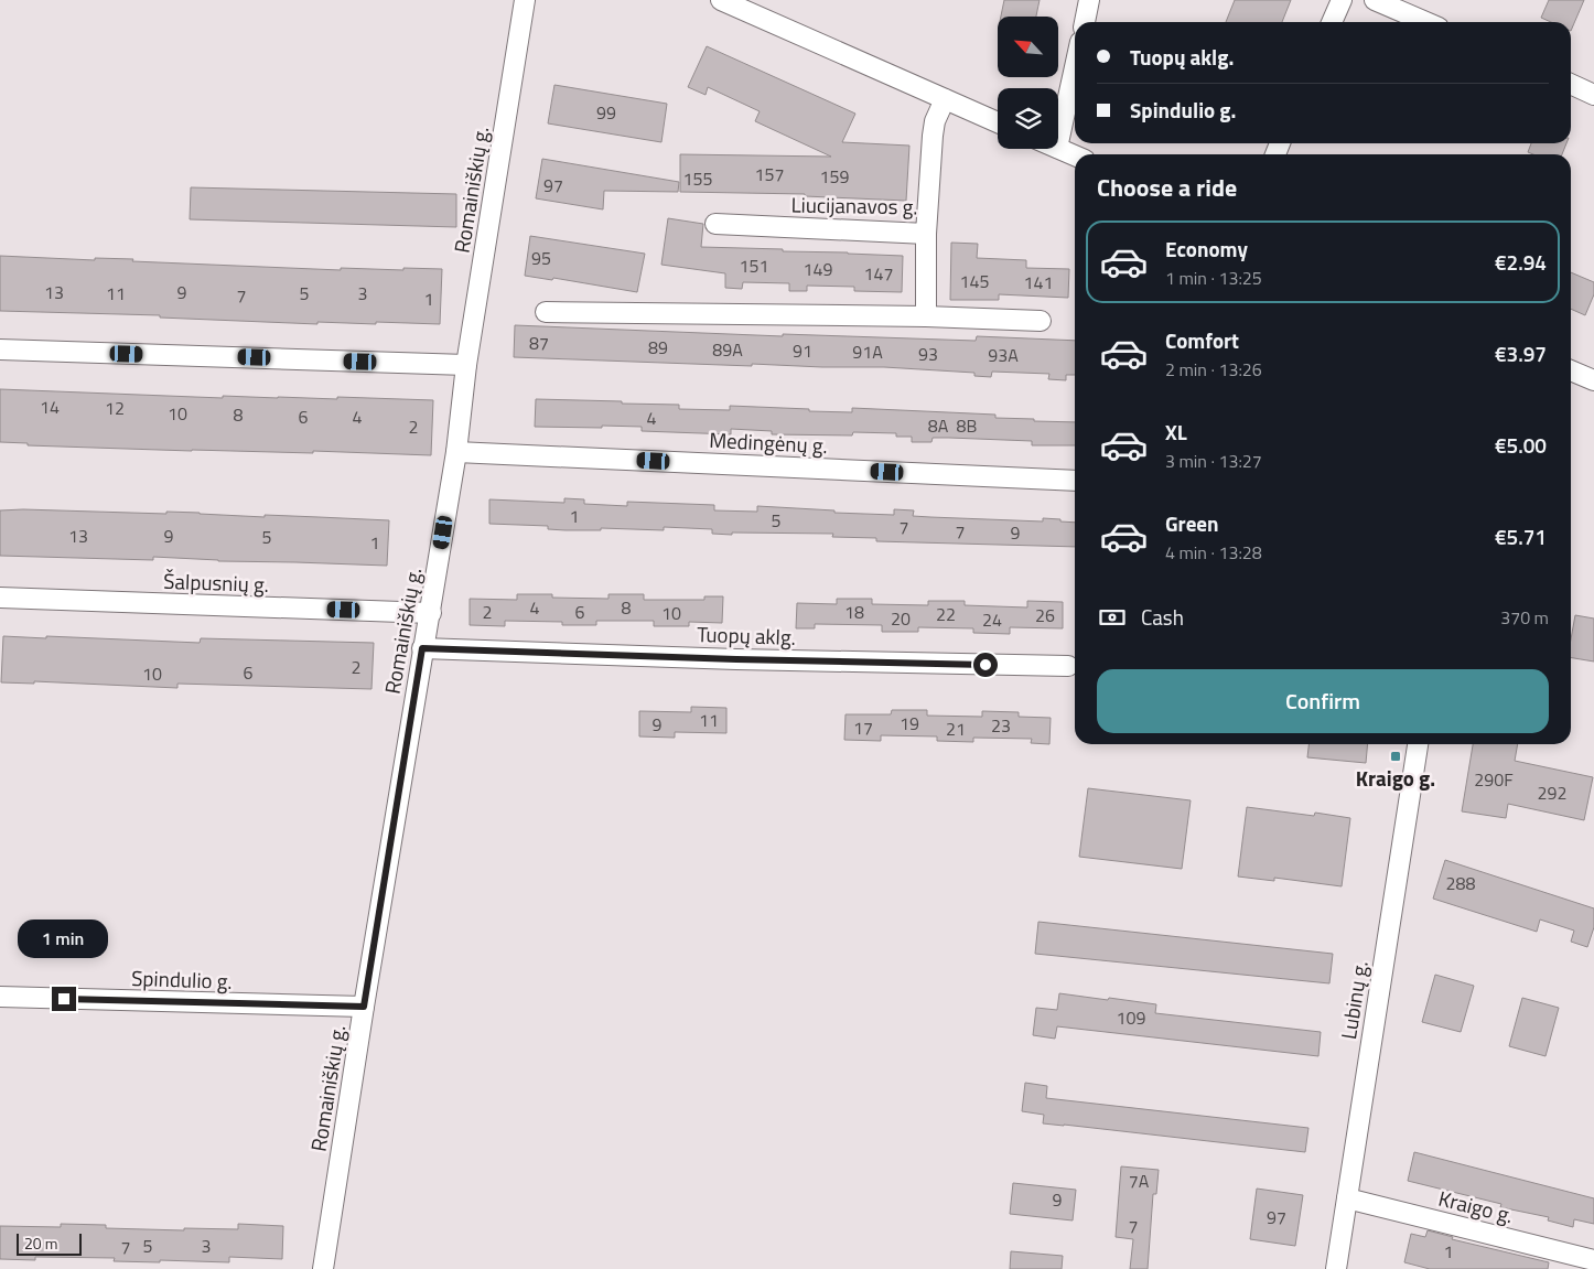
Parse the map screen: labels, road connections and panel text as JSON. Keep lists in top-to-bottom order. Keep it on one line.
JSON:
{"streets":{"street":["Romainiškių g.","Liucijanavos g.","Medingėnų g.","Šalpusnių g.","Tuopų aklg.","Spindulio g.","Lubinų g.","Kraigo g."]},"crossings":[["Romainiškių g.","Medingėnų g."],["Romainiškių g.","Šalpusnių g."],["Romainiškių g.","Tuopų aklg."],["Romainiškių g.","Spindulio g."],["Lubinų g.","Kraigo g."]],"places":{"transit":["Kraigo g."]},"house_numbers":["99","157","159","155","97","95","151","149","147","145","141","13","9","11","5","3","7","1","87","89","89A","91","91A","93","93A","14","12","10","8","6","4","4","8A","8B","2","1","5","7","7","9","13","9","5","1","4","8","2","6","18","10","22","26","20","24","2","6","10","11","19","9","23","17","21","290F","292","288","109","7A","9","97","7","5","3","7","1"],"scale_bar":"20 m","north":"top left","page":{"banner":["Tuopų aklg.","Spindulio g."],"heading":"Choose a ride","list":[{"name":"Economy","note":"1 min · 13:25","value":"€2.94"},{"name":"Comfort","note":"2 min · 13:26","value":"€3.97"},{"name":"XL","note":"3 min · 13:27","value":"€5.00"},{"name":"Green","note":"4 min · 13:28","value":"€5.71"}],"pay":["Cash","370 m"],"buttons":"Confirm","bubble":"1 min","scale":"20 m"}}
